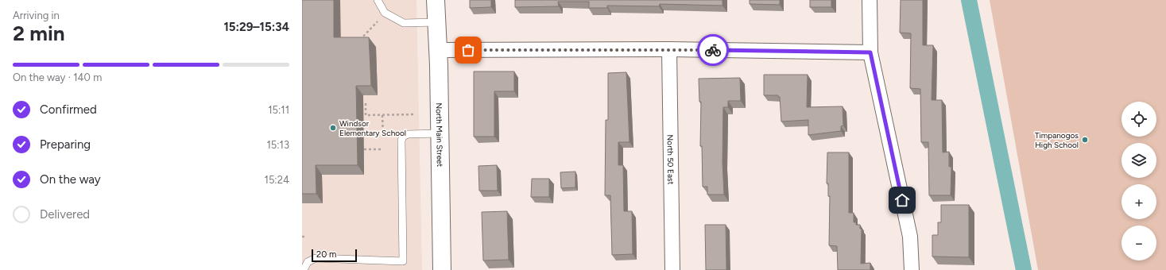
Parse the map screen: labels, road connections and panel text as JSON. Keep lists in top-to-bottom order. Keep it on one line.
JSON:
{"streets":{"street":["North Main Street","North 50 East"]},"places":["Windsor Elementary School","Timpanogos High School"],"scale_bar":"20 m","page":{"heading":["2 min","Arriving in","15:29–15:34"],"bar":"On the way · 140 m","list":[["Confirmed","15:11"],["Preparing","15:13"],["On the way","15:24"],"Delivered"],"map_buttons":["+","−"],"scale":"20 m"}}
